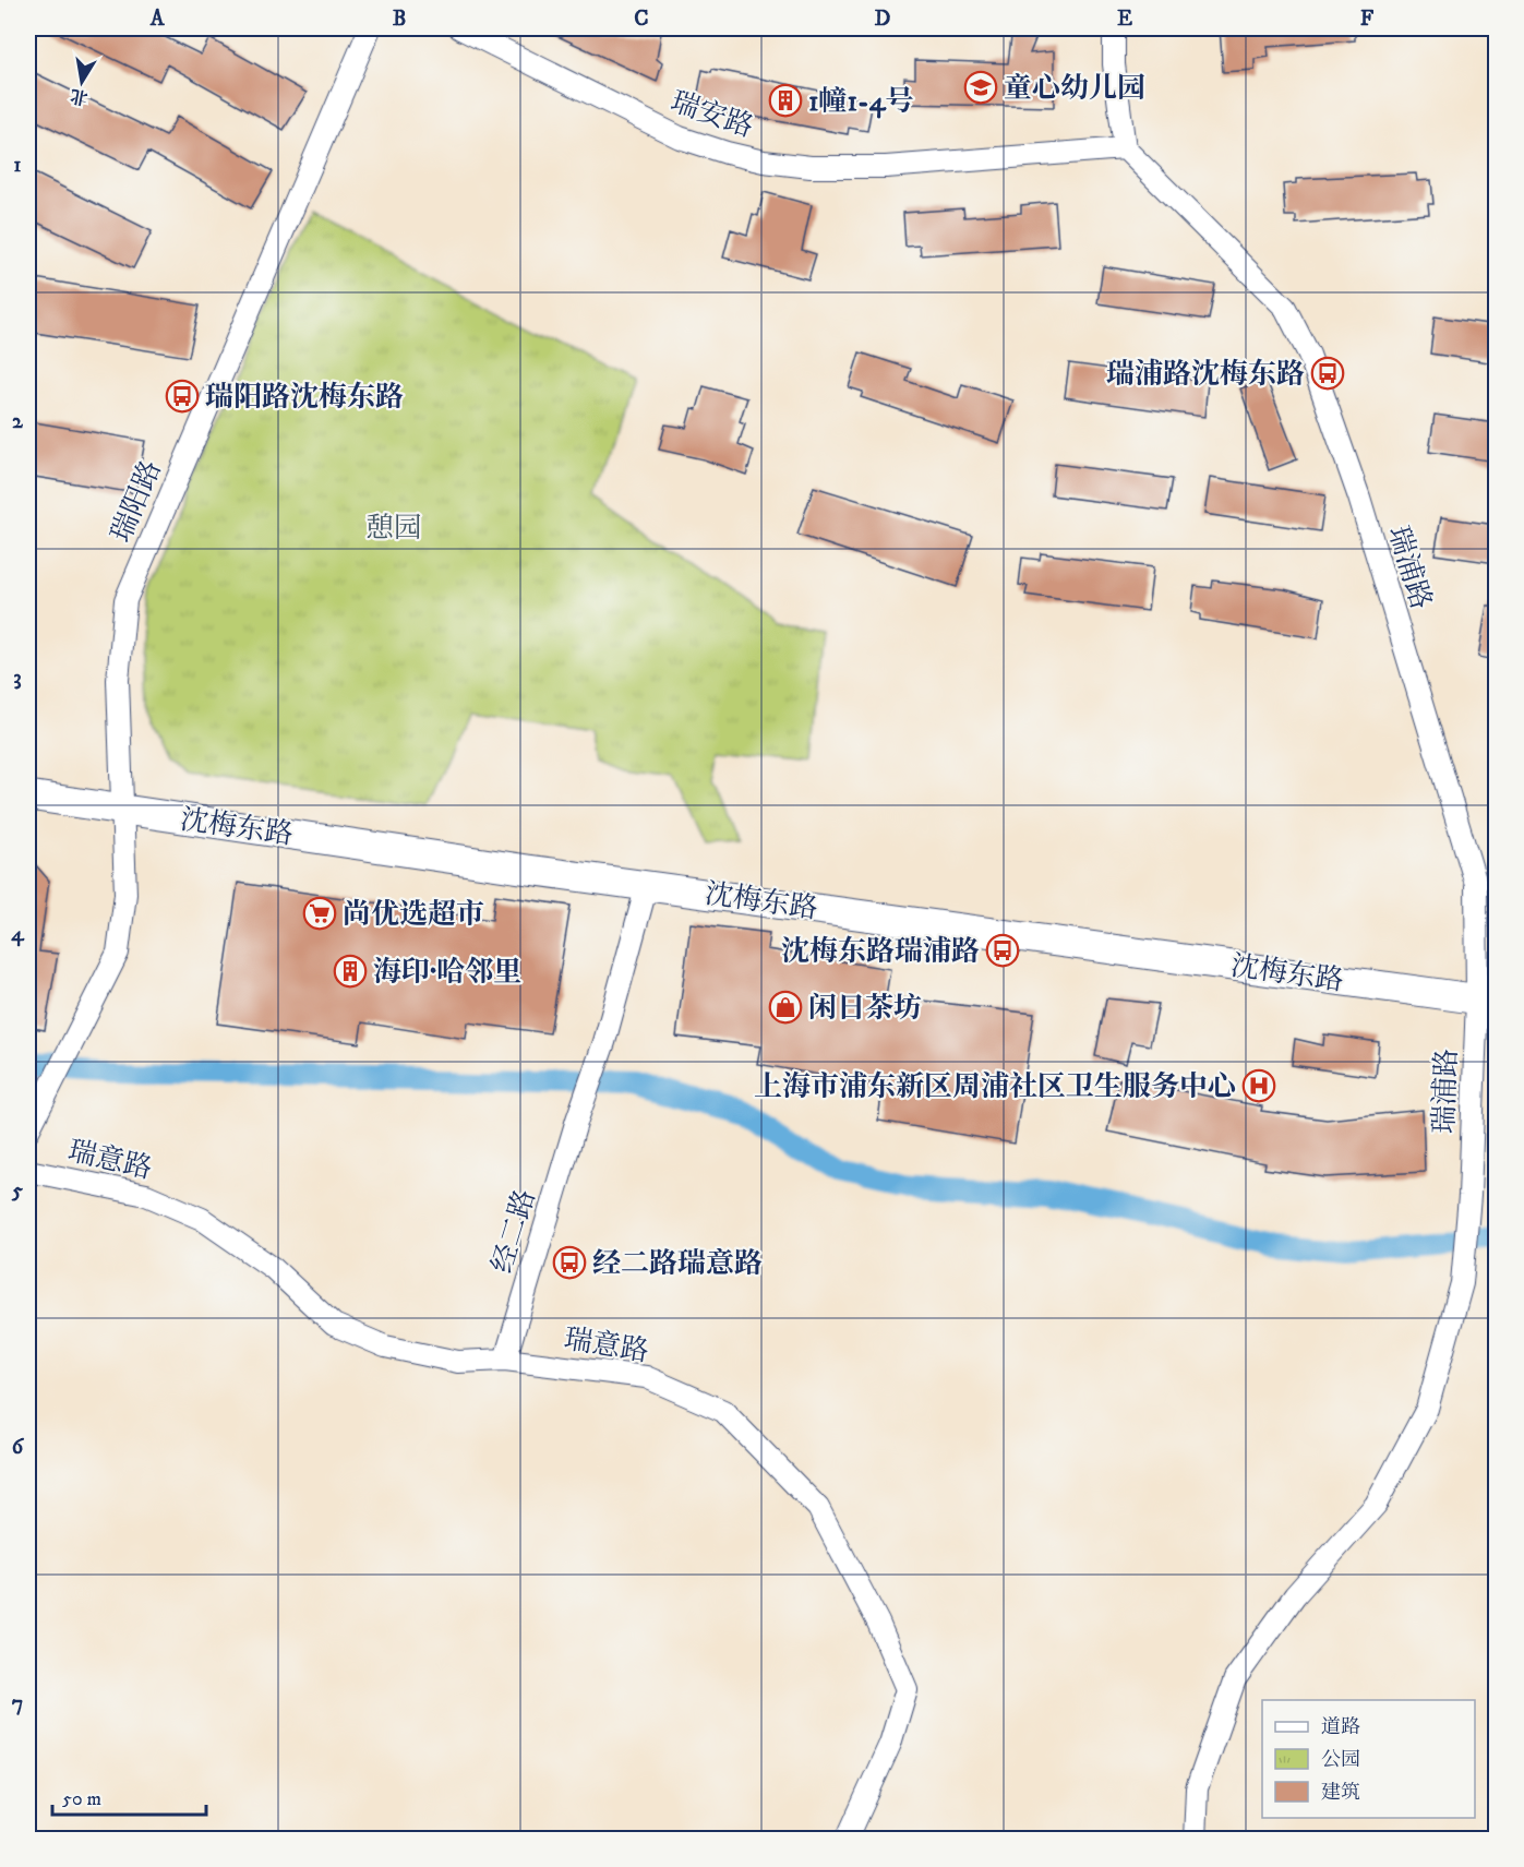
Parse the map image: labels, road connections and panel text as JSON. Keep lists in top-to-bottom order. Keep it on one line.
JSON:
{"streets":{"street":["瑞安路","瑞阳路","瑞浦路","沈梅东路","瑞意路","经二路"]},"crossings":[["瑞安路","瑞浦路"],["瑞阳路","沈梅东路"],["瑞浦路","沈梅东路"],["沈梅东路","经二路"],["瑞意路","经二路"]],"parks":["憩园"],"places":{"school or university":["童心幼儿园"],"building":["1幢1-4号","海印·哈邻里"],"bus stop":["瑞浦路沈梅东路","瑞阳路沈梅东路","沈梅东路瑞浦路","经二路瑞意路"],"supermarket":["尚优选超市"],"shop":["闲日茶坊"],"hospital":["上海市浦东新区周浦社区卫生服务中心"]},"legend":["道路","公园","建筑"],"scale_bar":"50 m","north":"bottom","grid":{"columns":["A","B","C","D","E","F"],"rows":["1","2","3","4","5","6","7"]}}
